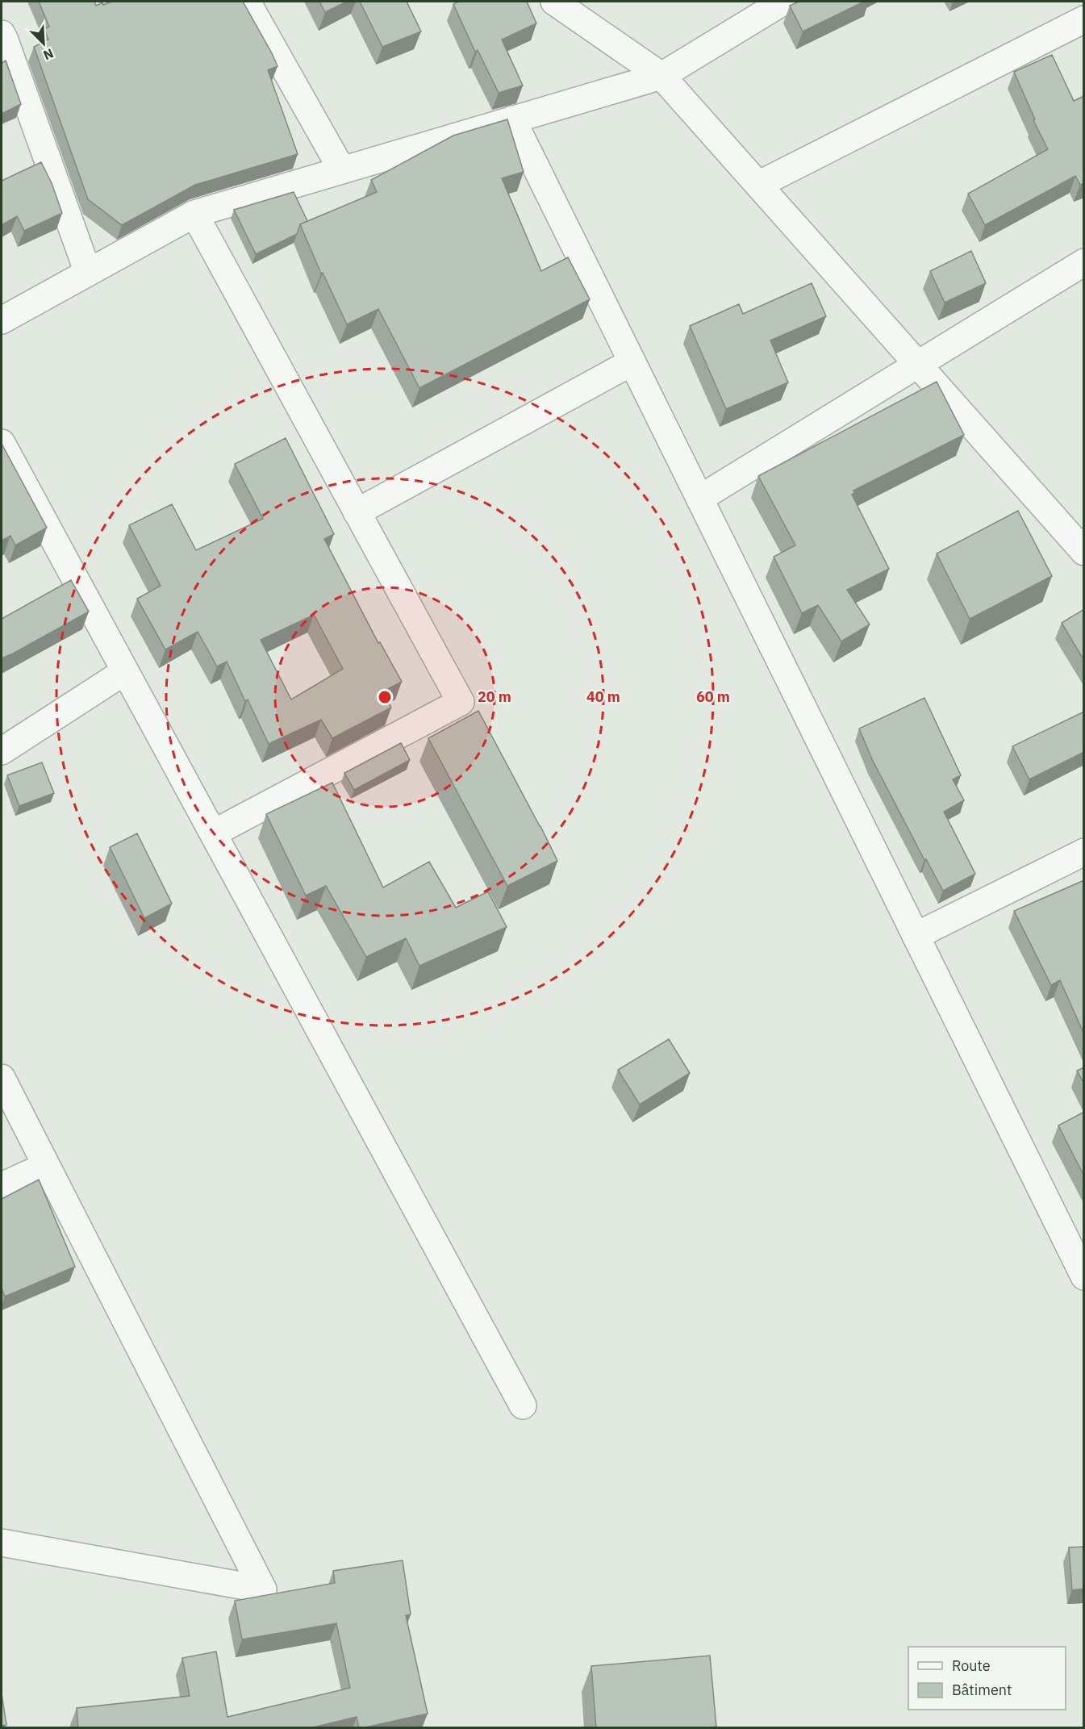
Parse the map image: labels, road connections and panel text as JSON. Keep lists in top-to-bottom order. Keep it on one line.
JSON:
{"legend":["Route","Bâtiment"],"north":"bottom right","rings":["20 m","40 m","60 m"]}
